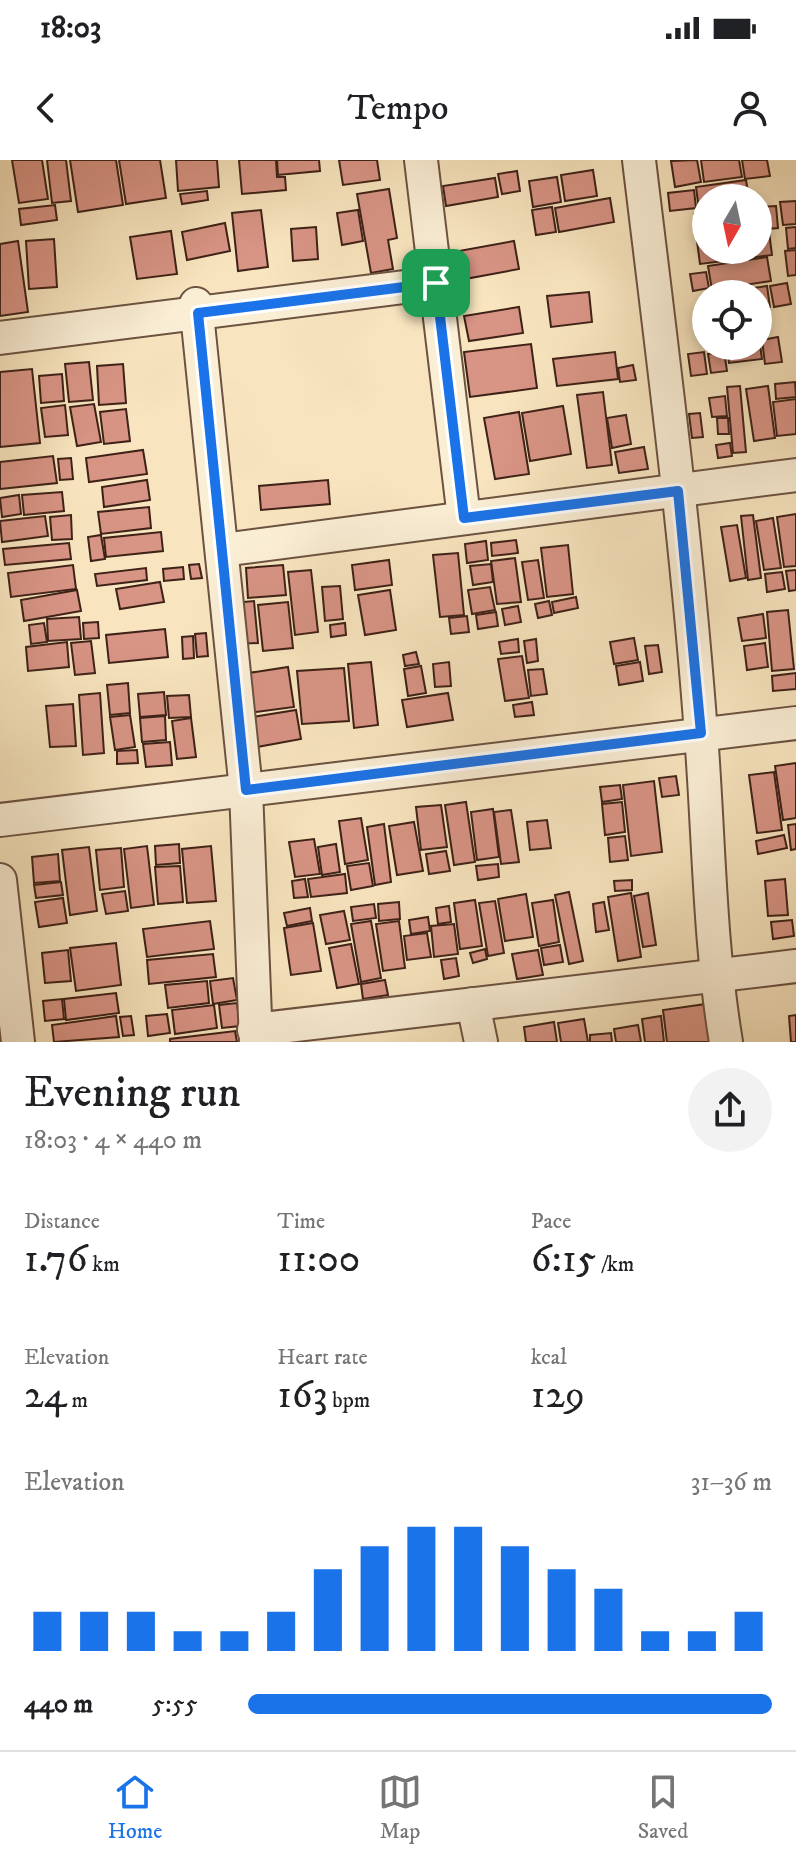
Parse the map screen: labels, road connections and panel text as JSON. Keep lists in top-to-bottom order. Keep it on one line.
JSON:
{"north":"bottom","page":{"status":"18:03","header":"Tempo","heading":["Evening run","18:03 · 4 × 440 m"],"stats":[["Distance","1.76 km"],["Time","11:00"],["Pace","6:15 /km"],["Elevation","24 m"],["Heart rate","163 bpm"],["kcal","129"]],"chart":["Elevation","31–36 m"],"list":[{"name":"440 m","note":"5:55"}],"tabs":["Home","Map","Saved"]}}
